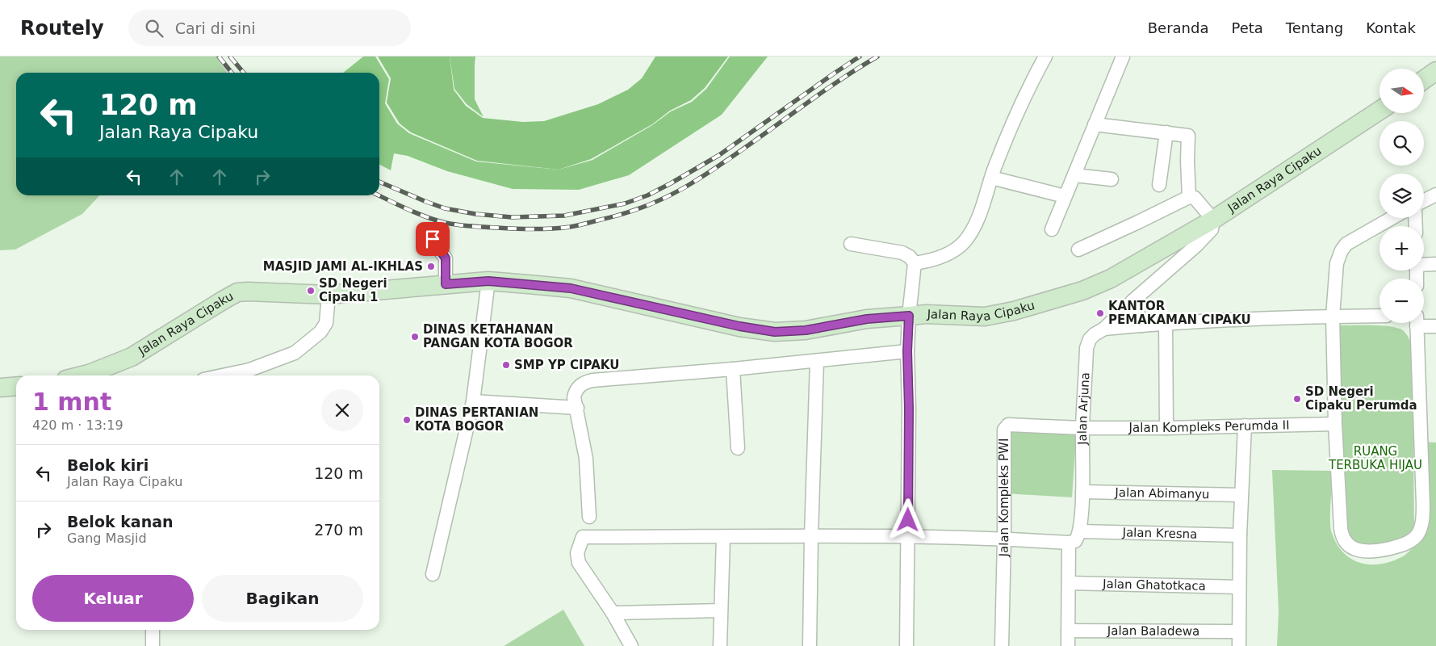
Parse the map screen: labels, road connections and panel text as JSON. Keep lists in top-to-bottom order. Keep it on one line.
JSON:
{"streets":{"street":["Jalan Raya Cipaku","Jalan Arjuna","Jalan Kompleks Perumda II","Jalan Abimanyu","Jalan Kompleks PWI","Jalan Kresna","Jalan Ghatotkaca","Jalan Baladewa"]},"crossings":[["Jalan Raya Cipaku","Jalan Arjuna"],["Jalan Arjuna","Jalan Kompleks Perumda II"],["Jalan Arjuna","Jalan Abimanyu"],["Jalan Arjuna","Jalan Kompleks PWI"],["Jalan Arjuna","Jalan Kresna"],["Jalan Kompleks Perumda II","Jalan Kompleks PWI"]],"parks":["RUANG TERBUKA HIJAU"],"places":["MASJID JAMI AL-IKHLAS","SD Negeri Cipaku 1","KANTOR PEMAKAMAN CIPAKU","DINAS KETAHANAN PANGAN KOTA BOGOR","SMP YP CIPAKU","SD Negeri Cipaku Perumda","DINAS PERTANIAN KOTA BOGOR"],"north":"right","page":{"header":"Routely","search":"Cari di sini","nav":["Beranda","Peta","Tentang","Kontak"],"map_buttons":["+","−"],"turn":["120 m","Jalan Raya Cipaku"],"heading":["1 mnt","420 m · 13:19"],"list":[{"name":"Belok kiri","note":"Jalan Raya Cipaku","value":"120 m"},{"name":"Belok kanan","note":"Gang Masjid","value":"270 m"}],"buttons":["Keluar","Bagikan"]}}
